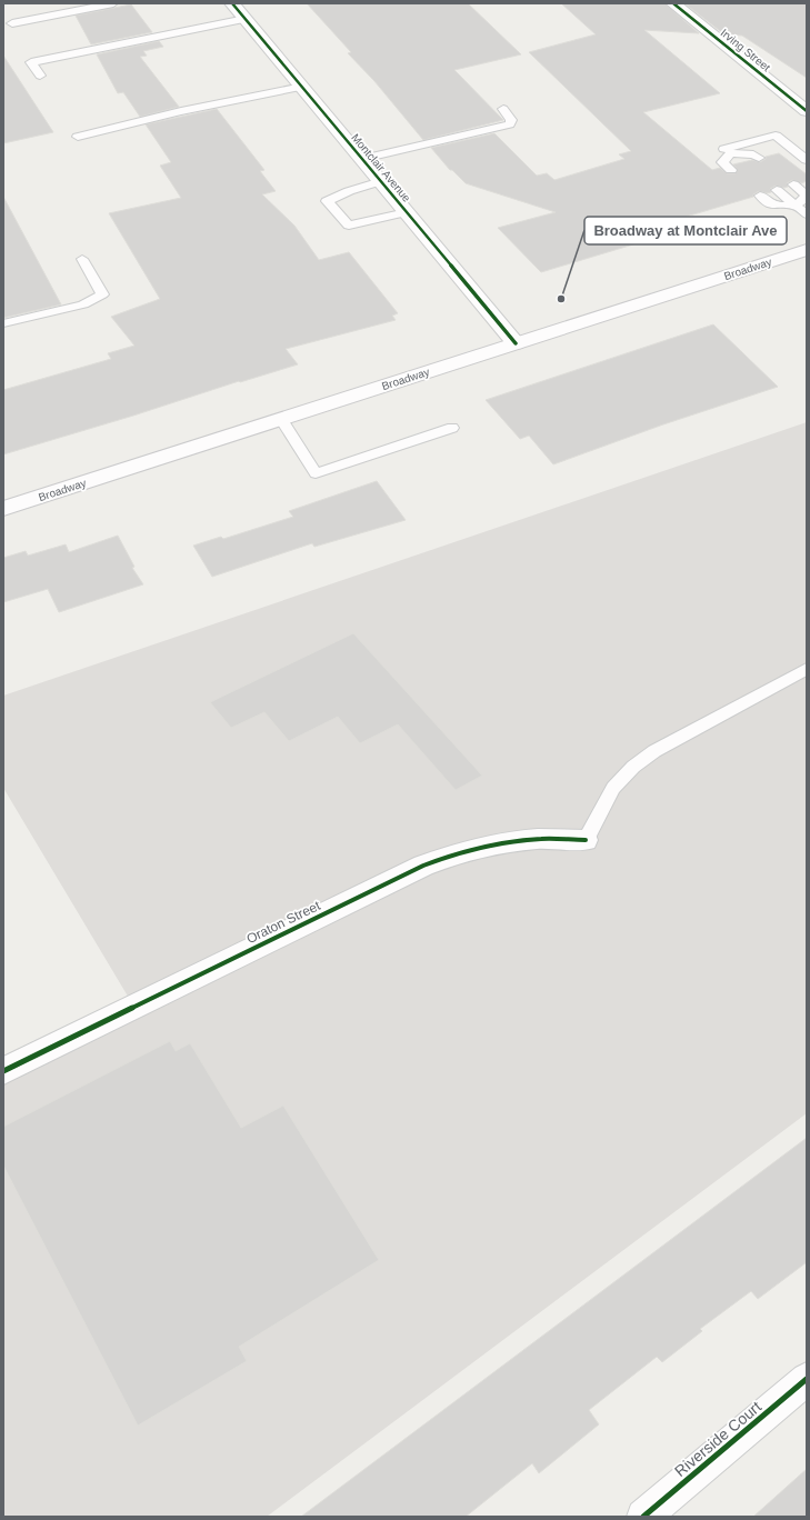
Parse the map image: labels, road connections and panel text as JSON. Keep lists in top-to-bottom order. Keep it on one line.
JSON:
{"streets":{"street":["Irving Street","Montclair Avenue","Broadway","Oraton Street","Riverside Court"]},"crossings":[["Montclair Avenue","Broadway"]],"places":["Broadway at Montclair Ave"]}
